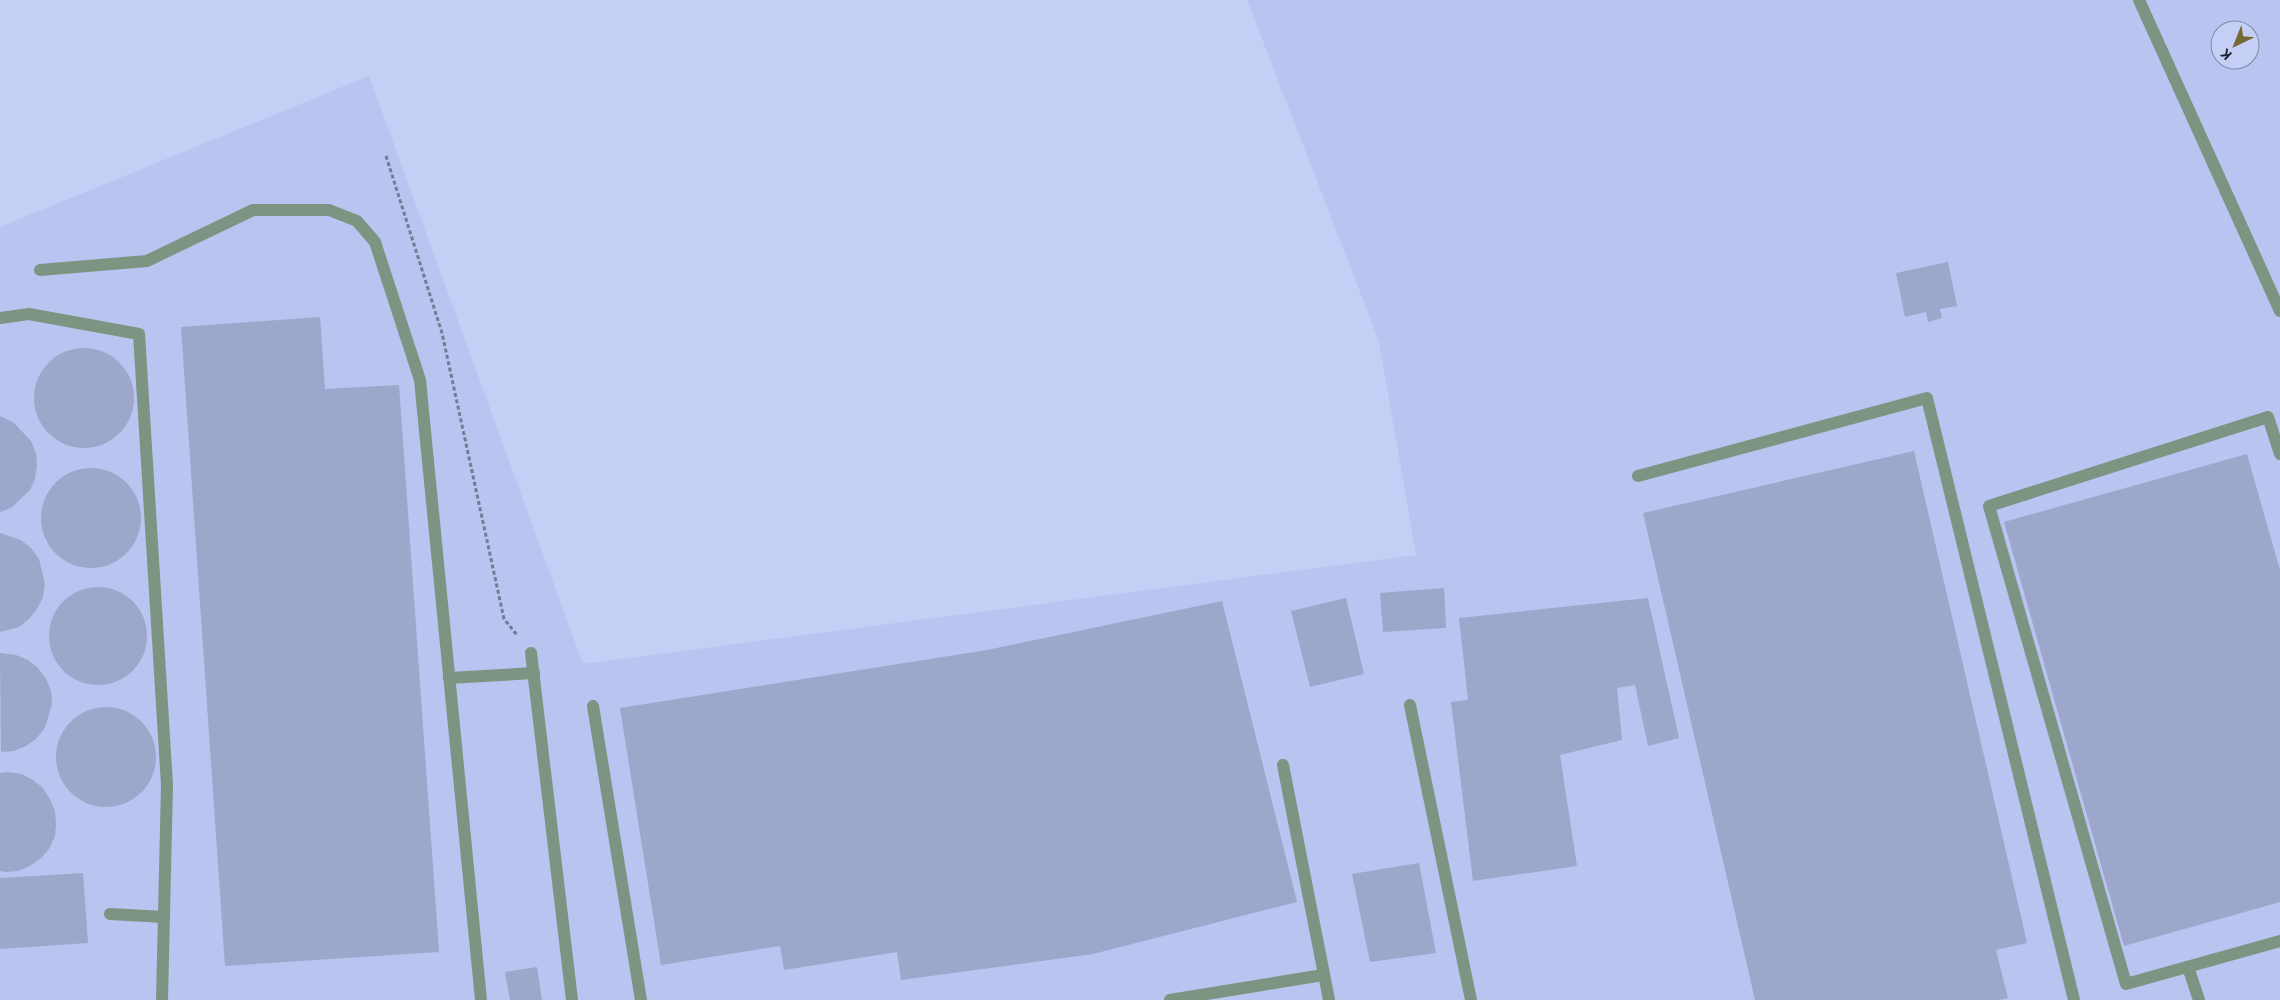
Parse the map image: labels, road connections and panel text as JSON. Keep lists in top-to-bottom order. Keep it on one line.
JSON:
{"north":"bottom left"}
